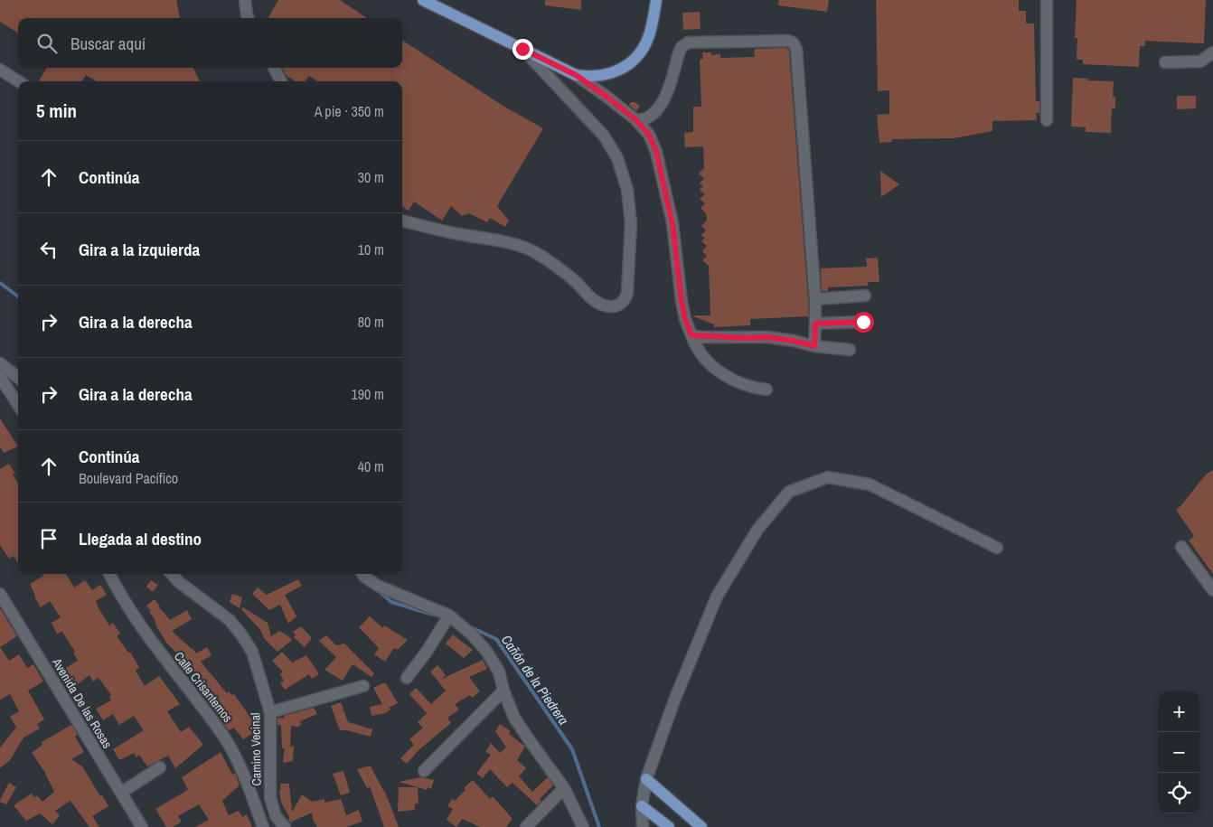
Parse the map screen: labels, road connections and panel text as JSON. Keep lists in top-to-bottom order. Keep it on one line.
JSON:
{"streets":{"street":["Calle Crisantemos","Avenida De las Rosas","Camino Vecinal"]},"water":["Cañón de la Piedrera"],"page":{"search":"Buscar aquí","heading":["5 min","A pie · 350 m"],"list":[["Continúa","30 m"],["Gira a la izquierda","10 m"],["Gira a la derecha","80 m"],["Gira a la derecha","190 m"],["Continúa","Boulevard Pacífico","40 m"],"Llegada al destino"],"map_buttons":["+","−"]}}
